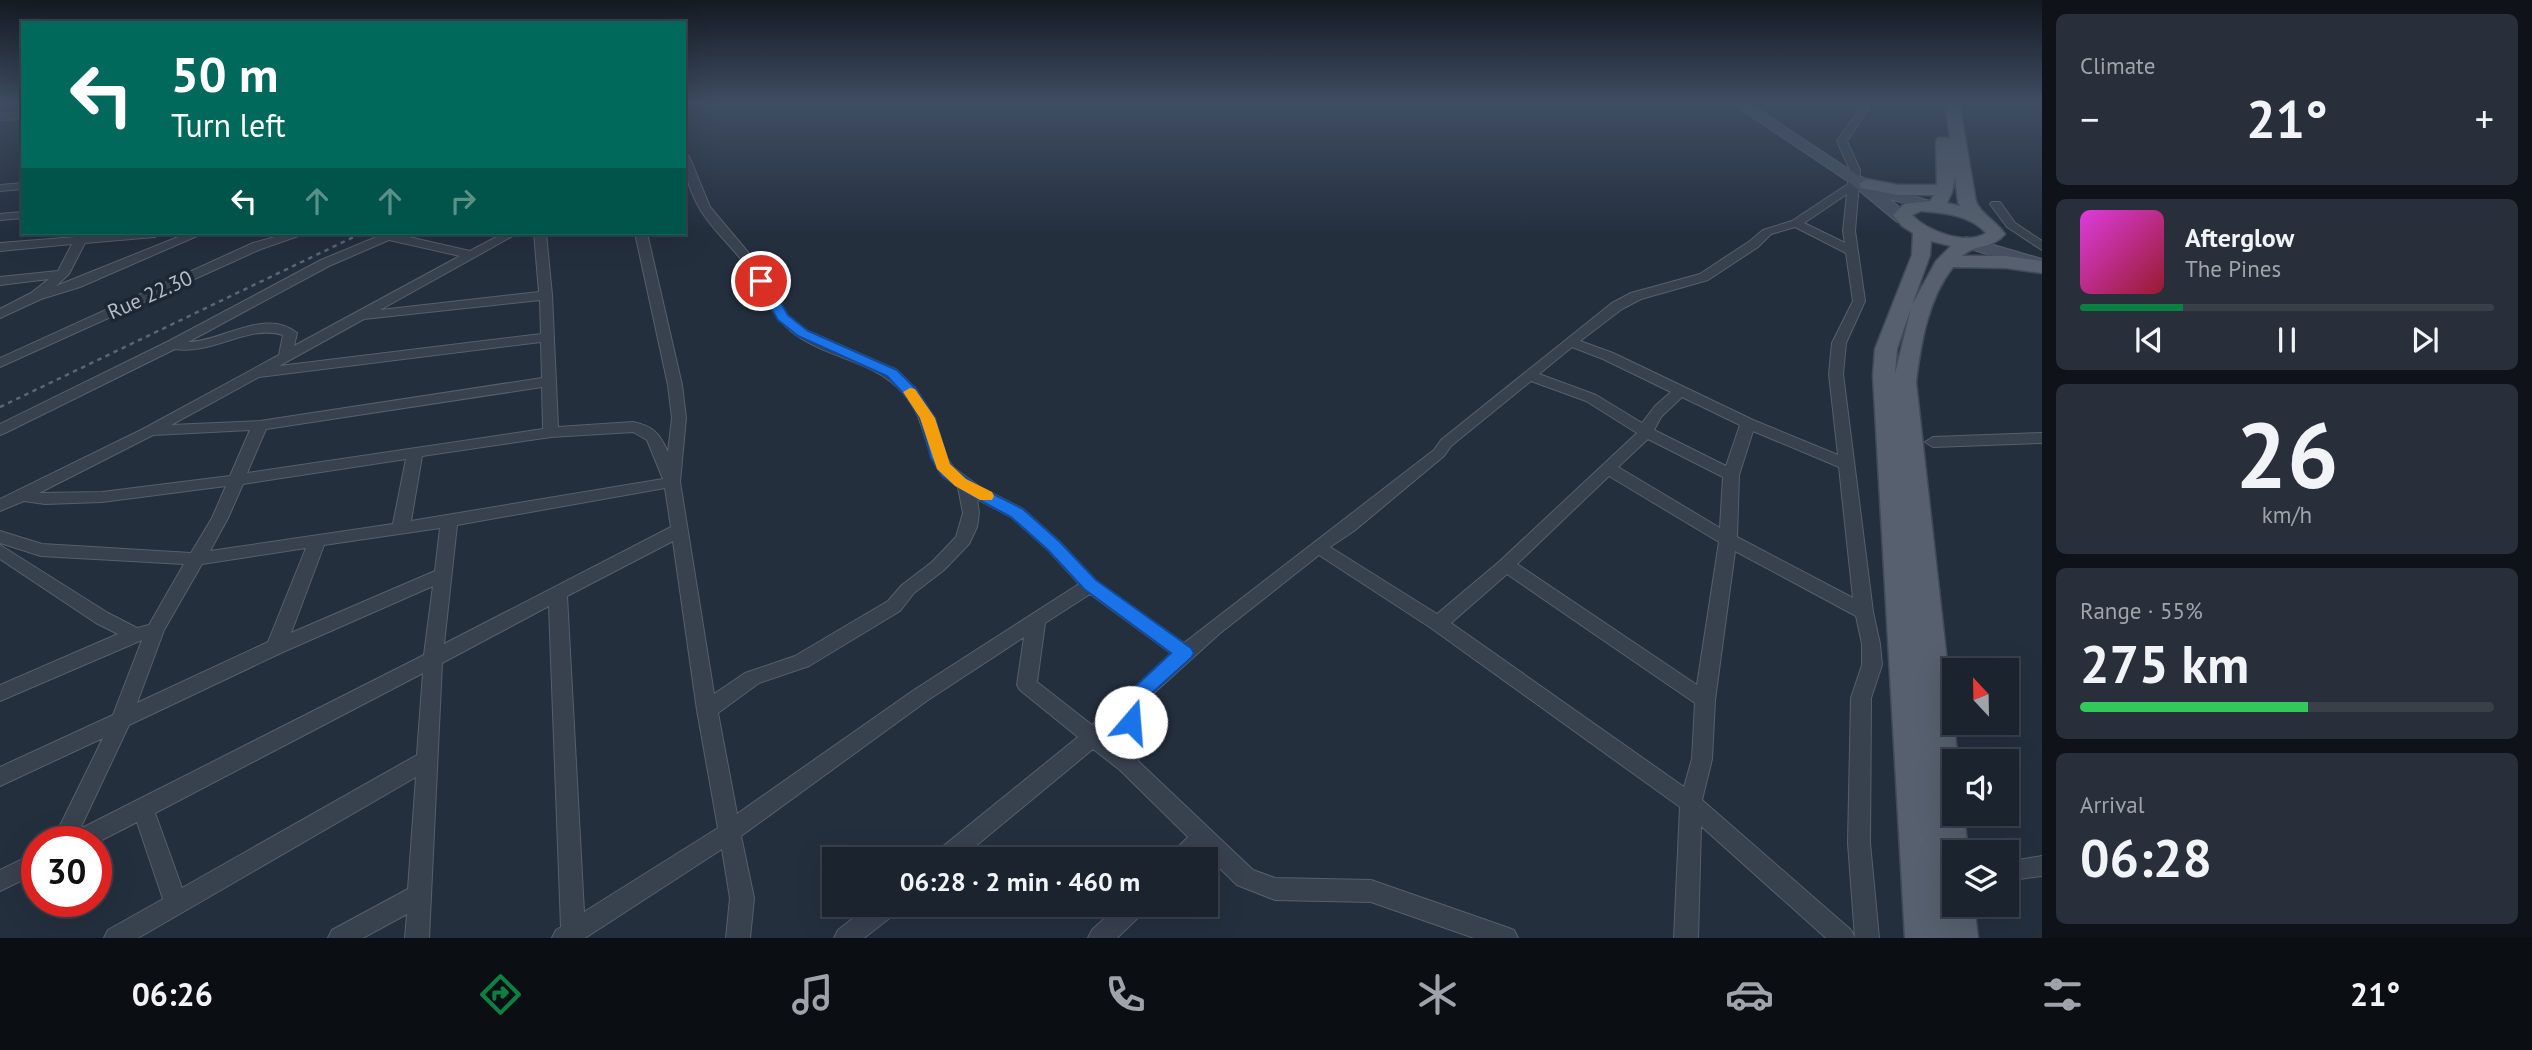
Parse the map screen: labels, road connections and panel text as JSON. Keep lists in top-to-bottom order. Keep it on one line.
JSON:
{"streets":{"street":["Rue 22.30"]},"north":"top","page":{"tile":["Climate",["26","km/h"],["Range · 55%","275 km"],["Arrival","06:28"]],"turn":["50 m","Turn left"],"heat":["−","21°","+"],"song":["Afterglow","The Pines"],"limit":"30","trip":"06:28 · 2 min · 460 m","tabs":["06:26","21°"]}}
